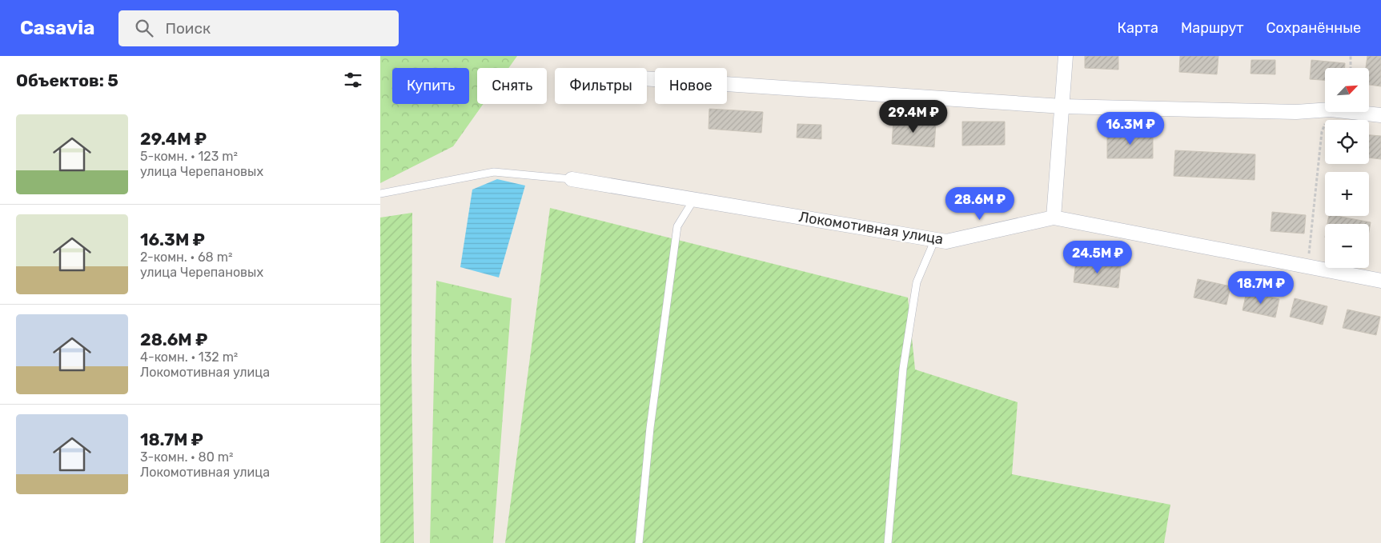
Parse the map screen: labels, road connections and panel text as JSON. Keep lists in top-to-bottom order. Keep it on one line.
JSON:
{"streets":{"street":["Локомотивная улица"]},"north":"top right","page":{"header":"Casavia","search":"Поиск","nav":["Карта","Маршрут","Сохранённые"],"heading":"Объектов: 5","map_buttons":["+","−"],"chip":["Купить","Снять","Фильтры","Новое"],"price":["29.4M ₽","16.3M ₽","28.6M ₽","24.5M ₽","18.7M ₽"],"list":[{"name":"29.4M ₽","note":"5-комн. · 123 m² · улица Черепановых"},{"name":"16.3M ₽","note":"2-комн. · 68 m² · улица Черепановых"},{"name":"28.6M ₽","note":"4-комн. · 132 m² · Локомотивная улица"},{"name":"18.7M ₽","note":"3-комн. · 80 m² · Локомотивная улица"}]}}
